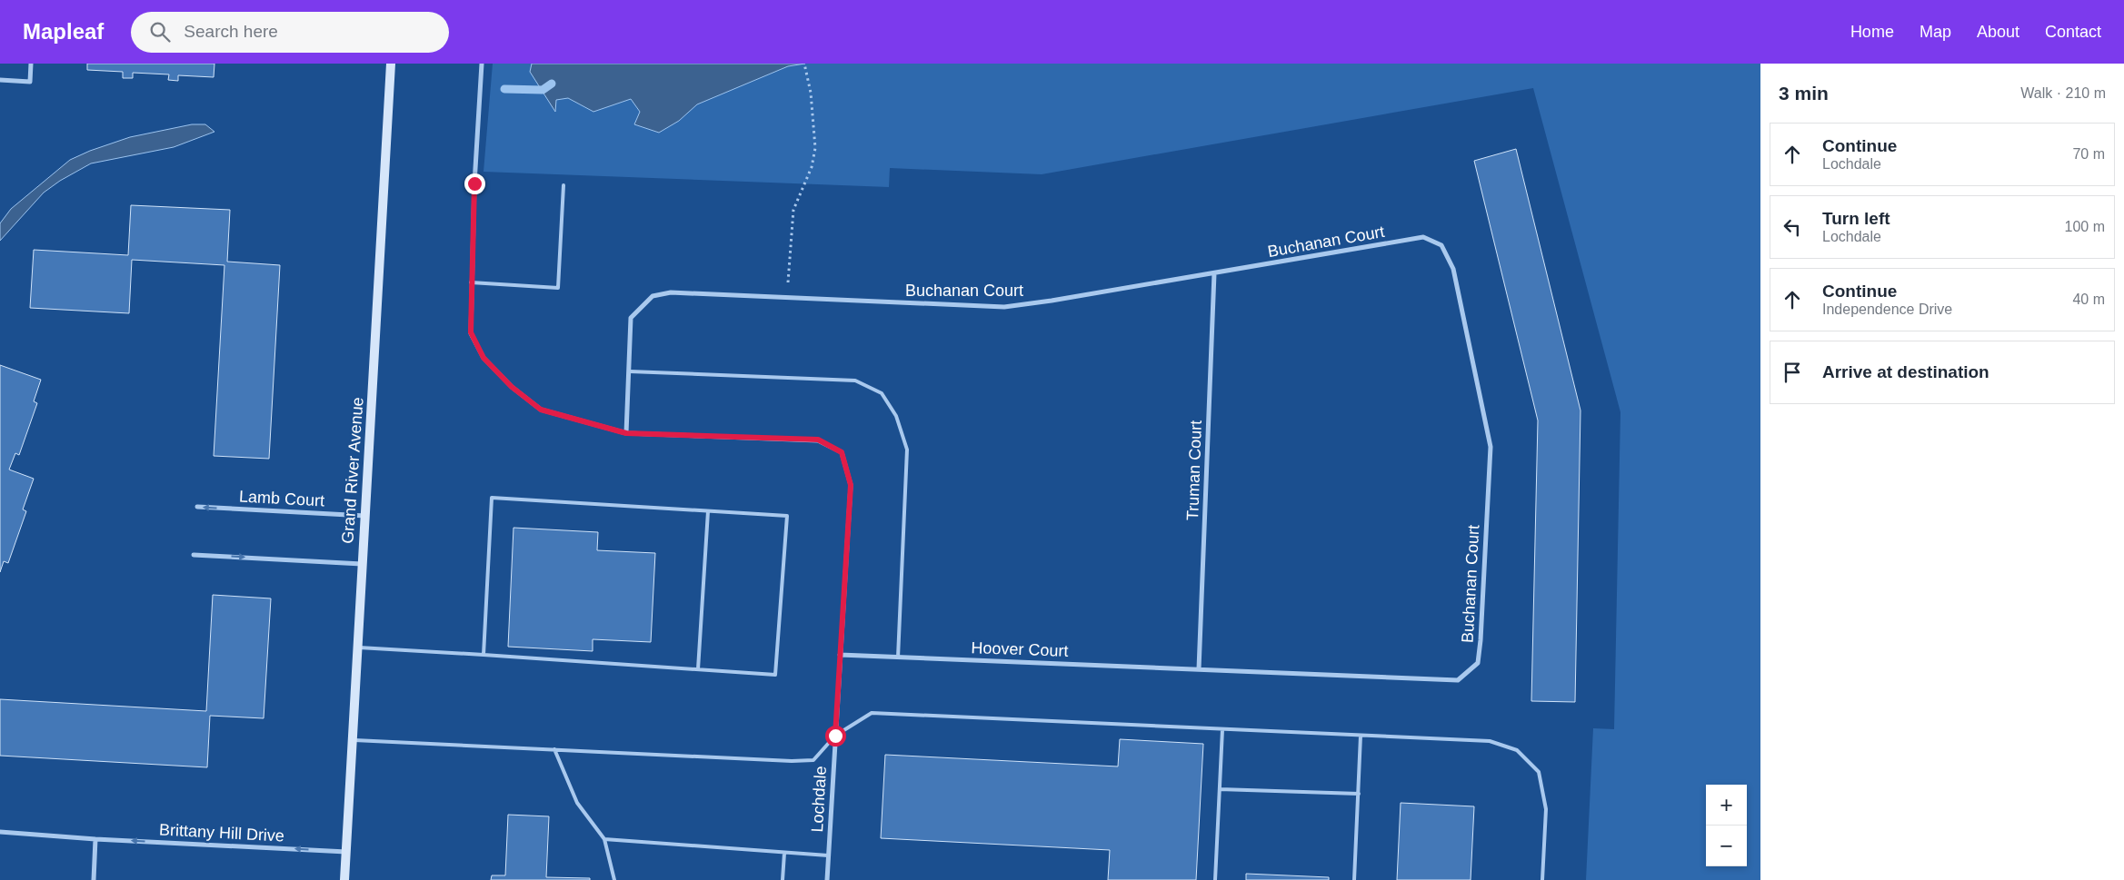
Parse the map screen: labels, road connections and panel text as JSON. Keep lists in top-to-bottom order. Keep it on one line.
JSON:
{"streets":{"main road":["Grand River Avenue"],"street":["Buchanan Court","Truman Court","Lamb Court","Hoover Court","Lochdale","Brittany Hill Drive"]},"crossings":[["Buchanan Court","Truman Court"],["Buchanan Court","Hoover Court"],["Buchanan Court","Lochdale"],["Grand River Avenue","Lamb Court"],["Grand River Avenue","Brittany Hill Drive"],["Truman Court","Hoover Court"],["Hoover Court","Lochdale"]],"one_way":["Lamb Court","Brittany Hill Drive"],"page":{"header":"Mapleaf","search":"Search here","nav":["Home","Map","About","Contact"],"heading":["3 min","Walk · 210 m"],"list":[["Continue","Lochdale","70 m"],["Turn left","Lochdale","100 m"],["Continue","Independence Drive","40 m"],"Arrive at destination"],"map_buttons":["+","−"]}}
